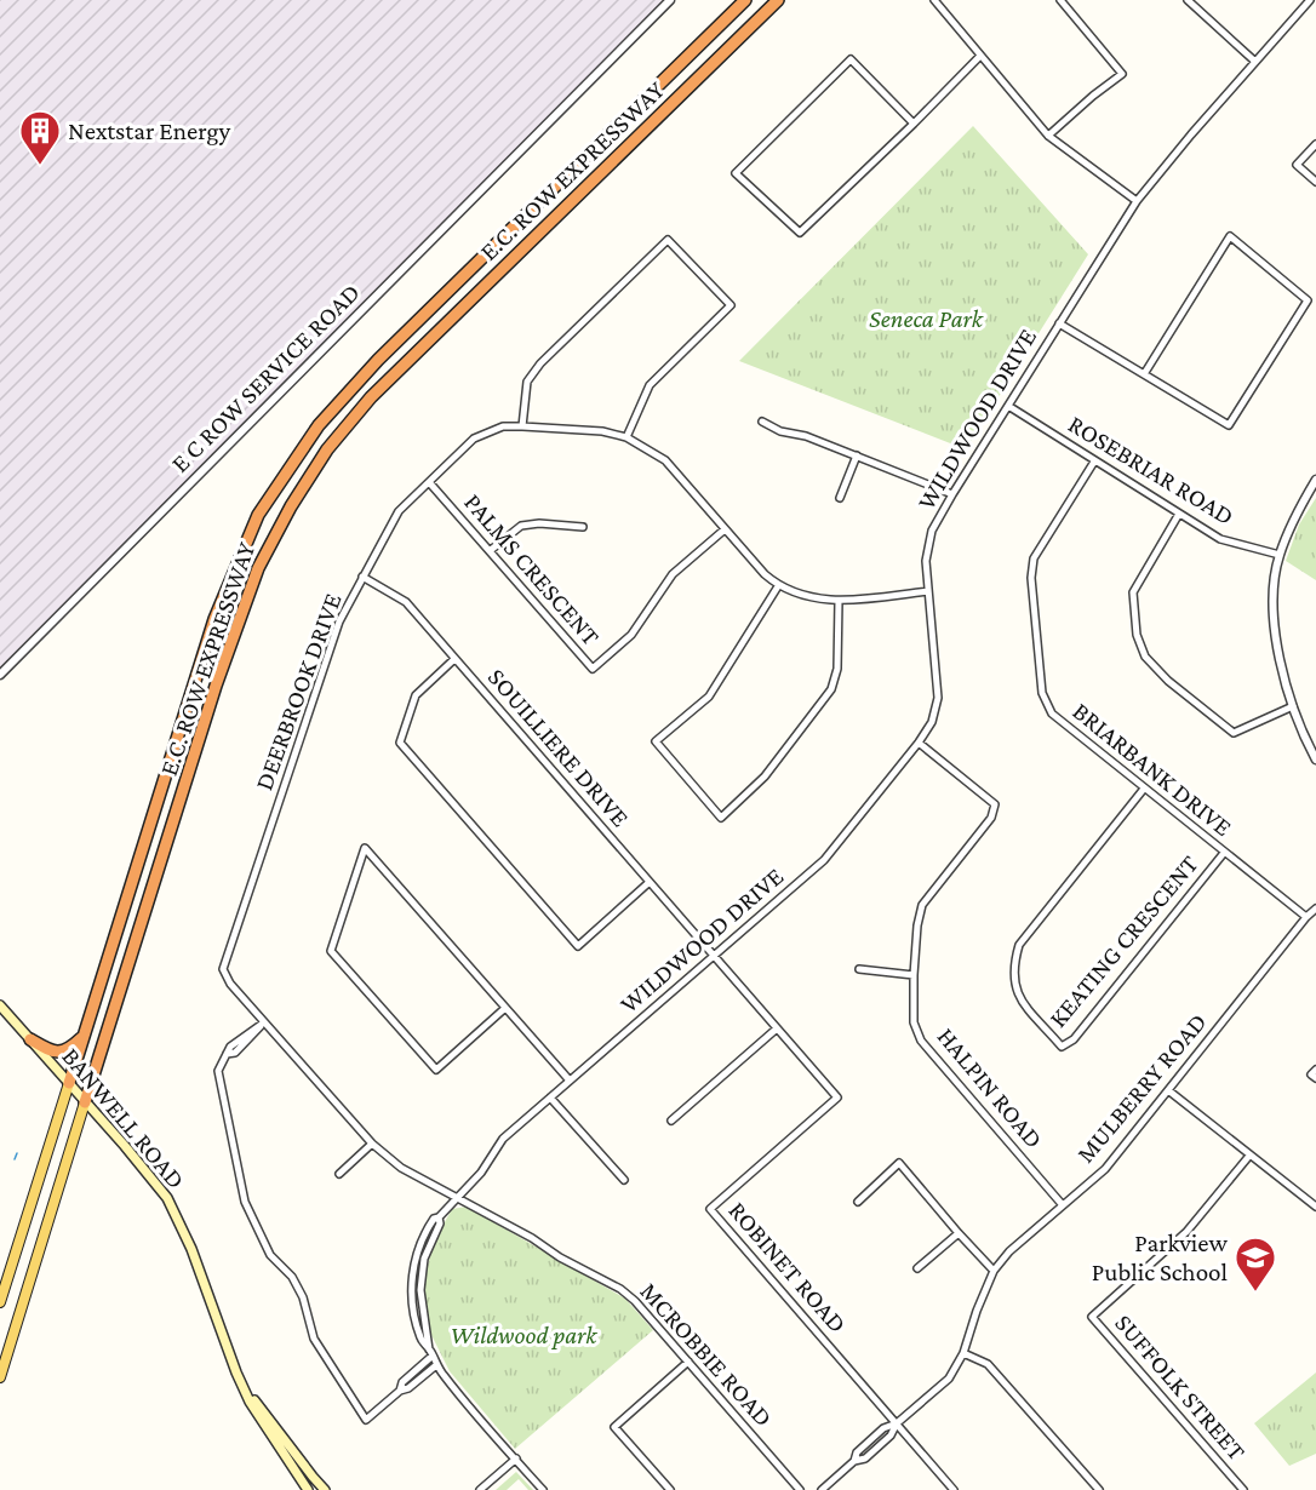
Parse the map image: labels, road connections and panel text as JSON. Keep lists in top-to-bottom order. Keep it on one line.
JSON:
{"streets":{"highway":["E.C. ROW EXPRESSWAY"],"main road":["BANWELL ROAD"],"street":["E C ROW SERVICE ROAD","WILDWOOD DRIVE","ROSEBRIAR ROAD","PALMS CRESCENT","DEERBROOK DRIVE","SOUILLIERE DRIVE","BRIARBANK DRIVE","KEATING CRESCENT","HALPIN ROAD","MULBERRY ROAD","ROBINET ROAD","MCROBBIE ROAD","SUFFOLK STREET"]},"crossings":[["E.C. ROW EXPRESSWAY","BANWELL ROAD"],["WILDWOOD DRIVE","ROSEBRIAR ROAD"],["WILDWOOD DRIVE","DEERBROOK DRIVE"],["WILDWOOD DRIVE","SOUILLIERE DRIVE"],["WILDWOOD DRIVE","HALPIN ROAD"],["WILDWOOD DRIVE","ROBINET ROAD"],["WILDWOOD DRIVE","MCROBBIE ROAD"],["ROSEBRIAR ROAD","BRIARBANK DRIVE"],["PALMS CRESCENT","DEERBROOK DRIVE"],["DEERBROOK DRIVE","SOUILLIERE DRIVE"],["DEERBROOK DRIVE","MCROBBIE ROAD"],["SOUILLIERE DRIVE","ROBINET ROAD"],["BRIARBANK DRIVE","KEATING CRESCENT"],["BRIARBANK DRIVE","MULBERRY ROAD"],["HALPIN ROAD","MULBERRY ROAD"],["MULBERRY ROAD","ROBINET ROAD"]],"parks":["Seneca Park","Wildwood park"],"places":{"building":["Nextstar Energy"],"school or university":["Parkview Public School"]}}
